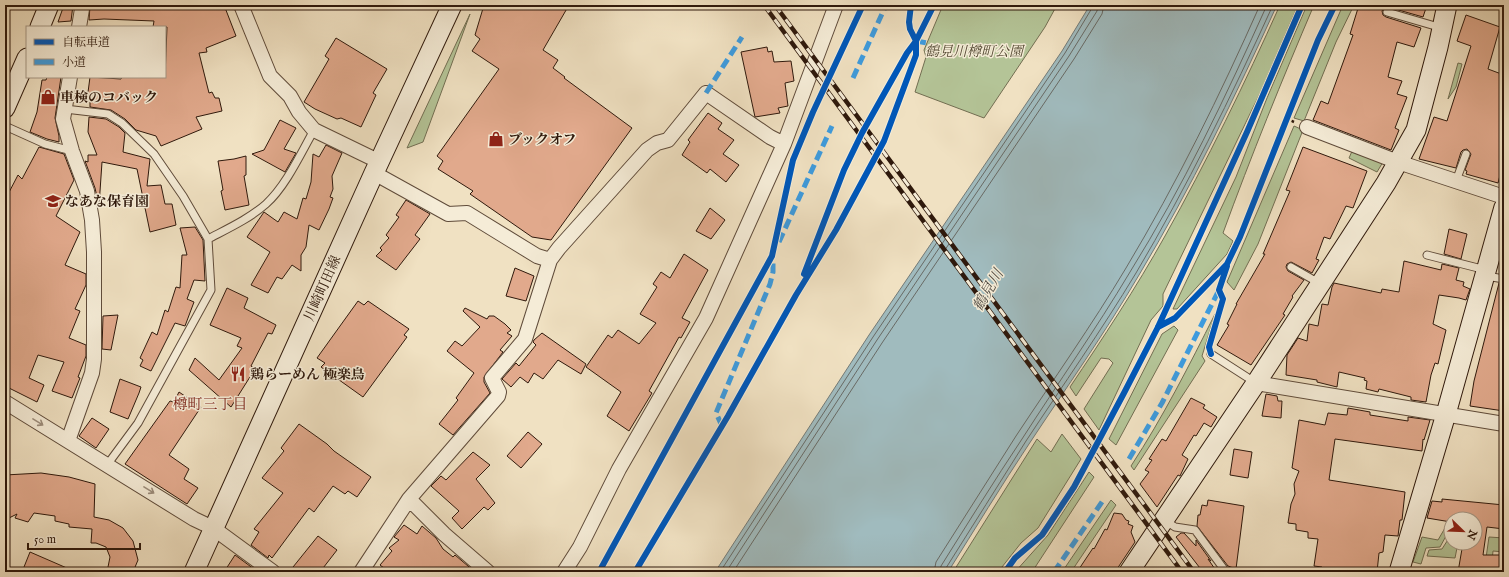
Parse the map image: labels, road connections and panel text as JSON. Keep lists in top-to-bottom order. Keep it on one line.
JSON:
{"streets":{"street":["川崎町田線"]},"districts":["樽町三丁目"],"water":["鶴見川"],"parks":["鶴見川樽町公園"],"places":{"shop":["車検のコバック","ブックオフ"],"school or university":["なあな保育園"],"restaurant":["鶏らーめん 極楽鳥"]},"legend":["自転車道","小道"],"scale_bar":"50 m","north":"bottom right"}
